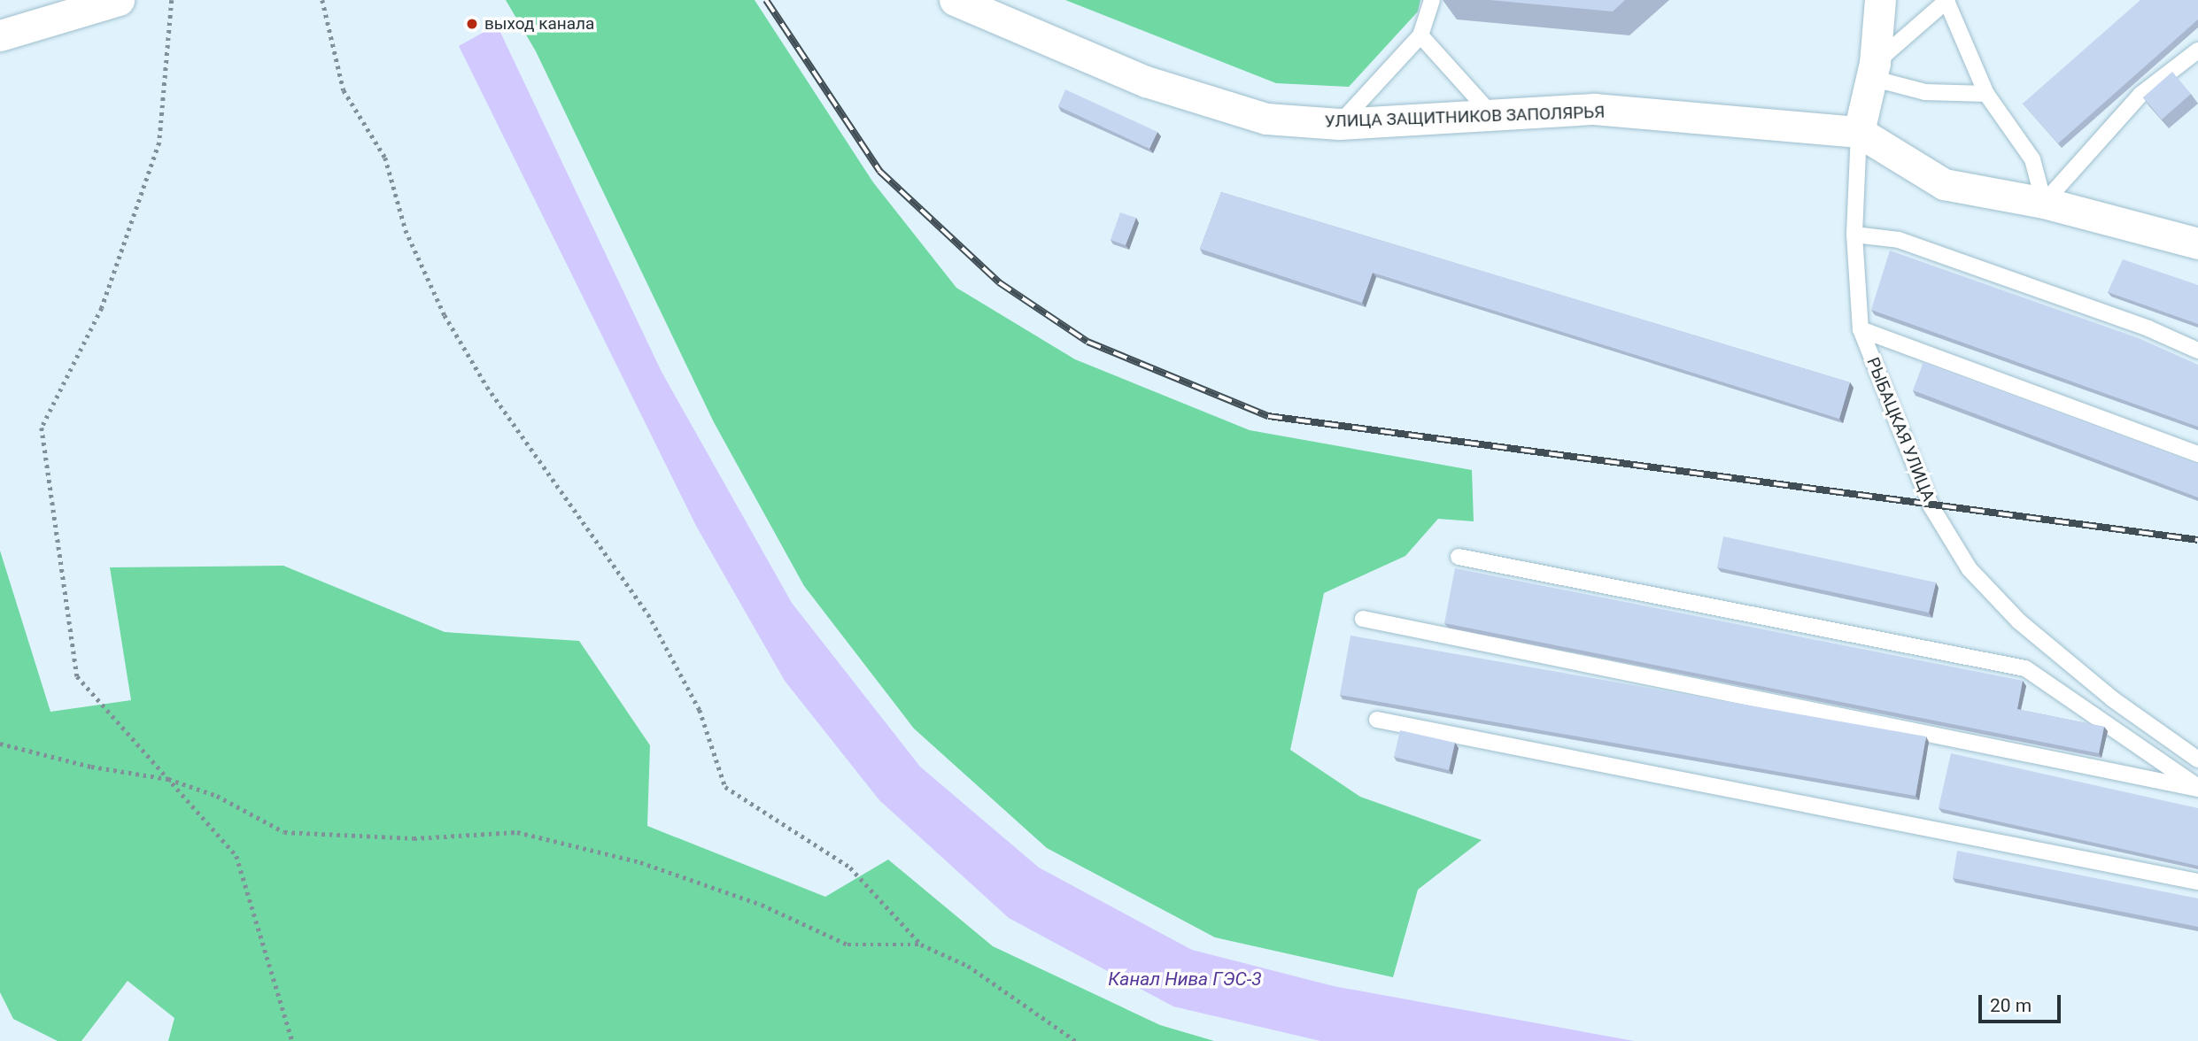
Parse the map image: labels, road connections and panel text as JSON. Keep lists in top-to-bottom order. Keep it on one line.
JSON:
{"streets":{"street":["УЛИЦА ЗАЩИТНИКОВ ЗАПОЛЯРЬЯ"],"lane":["РЫБАЦКАЯ УЛИЦА"]},"crossings":[["УЛИЦА ЗАЩИТНИКОВ ЗАПОЛЯРЬЯ","РЫБАЦКАЯ УЛИЦА"]],"water":["Канал Нива ГЭС-3"],"places":["выход канала"],"scale_bar":"20 m"}
